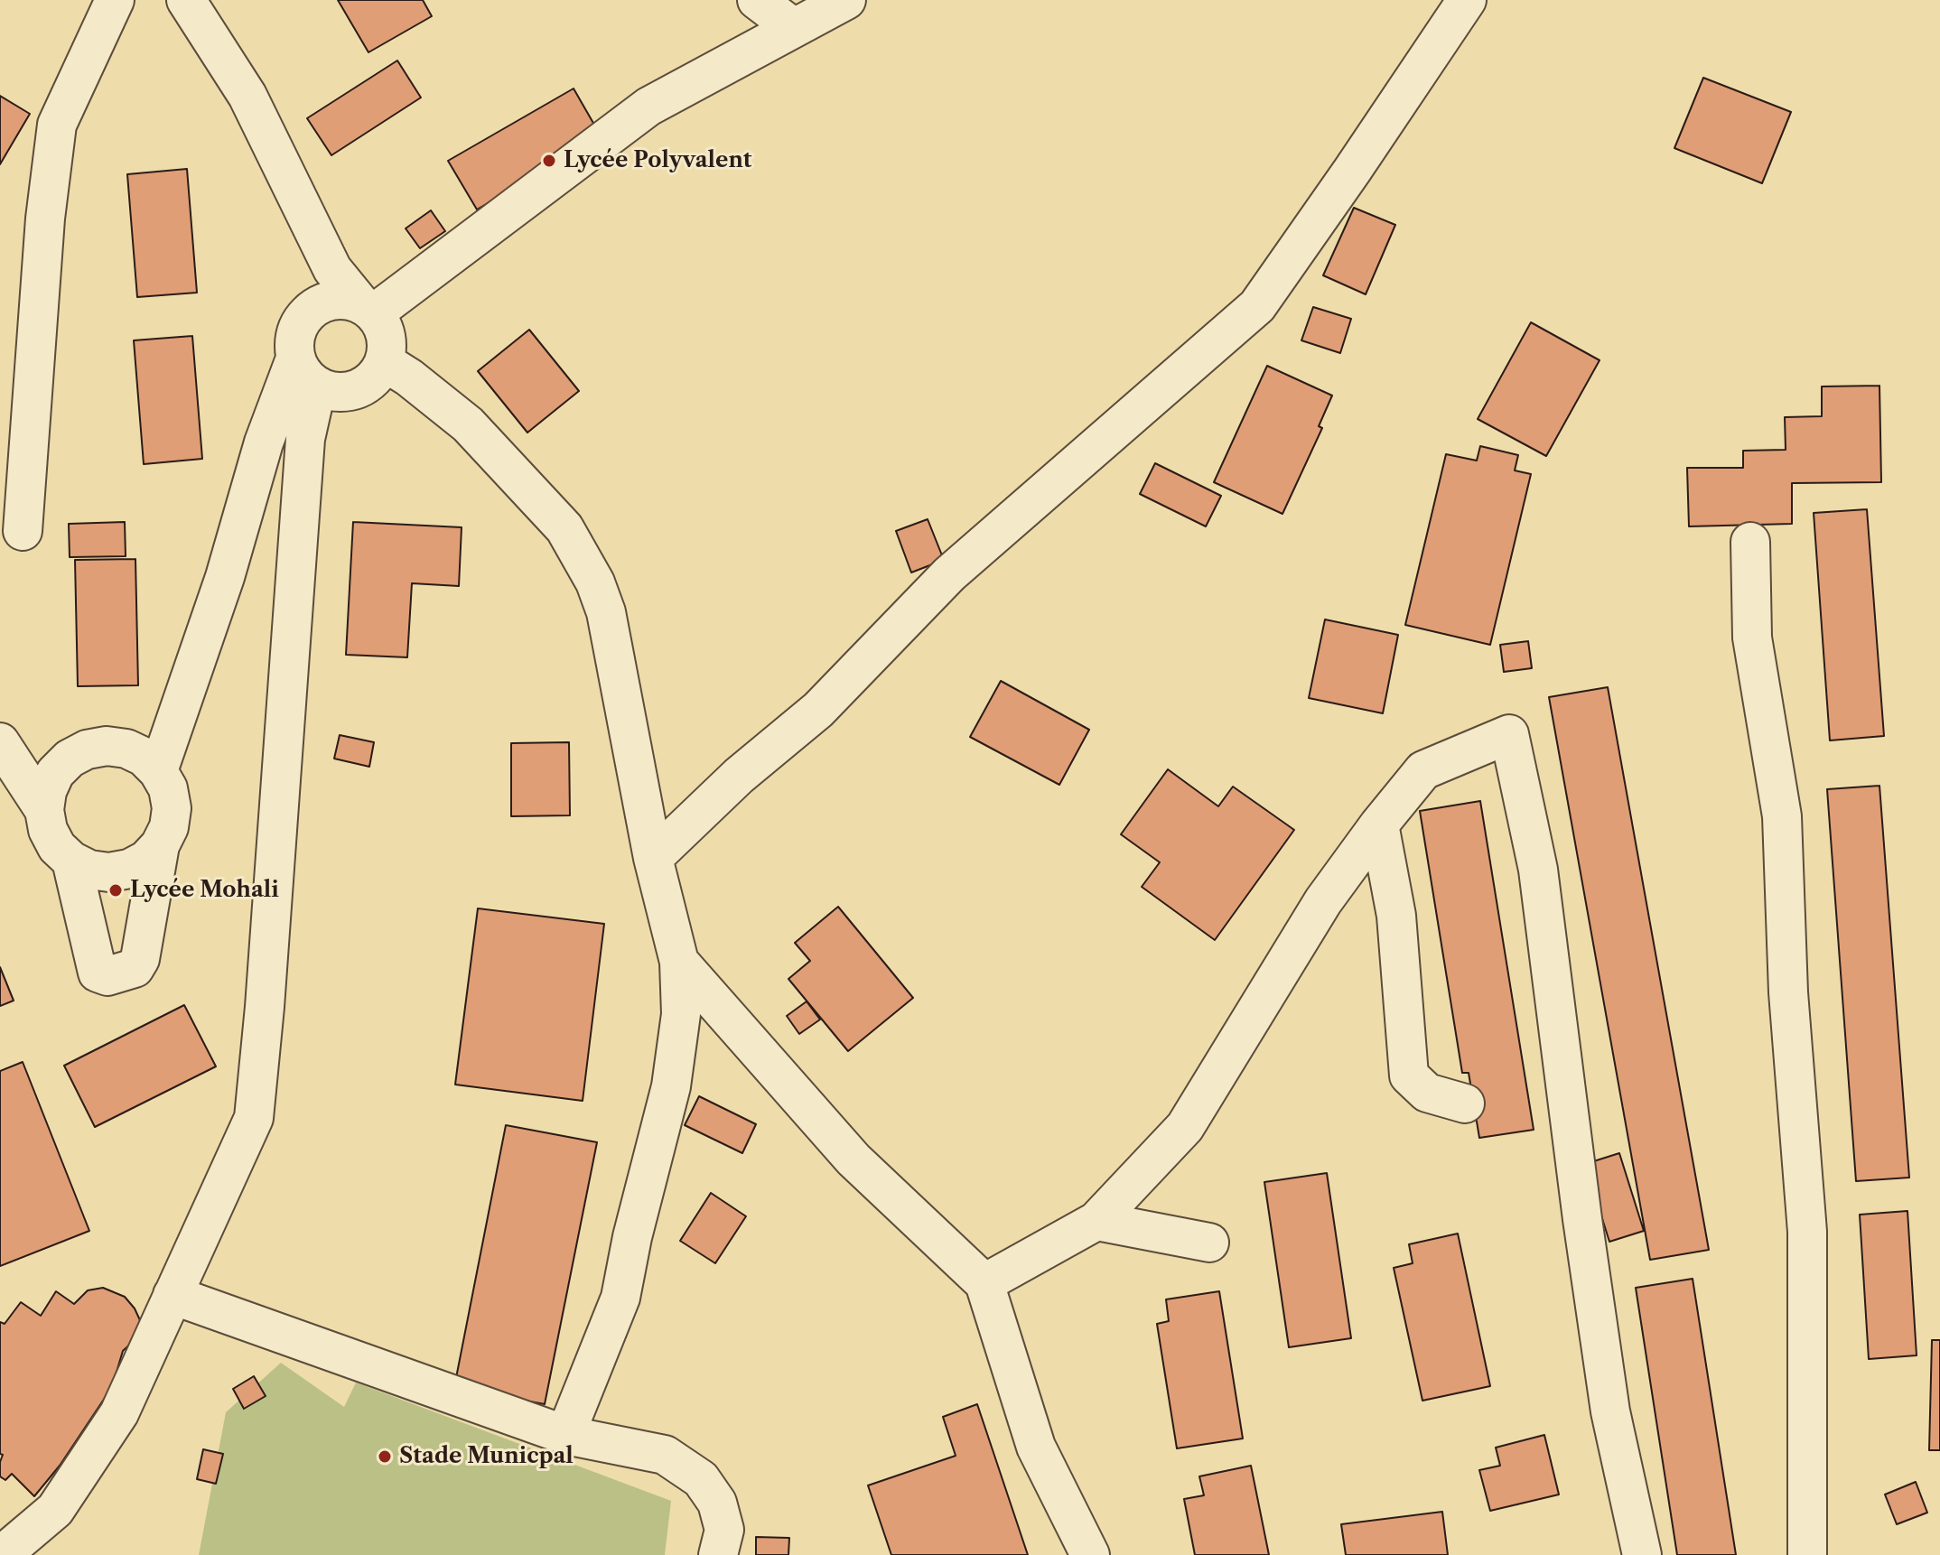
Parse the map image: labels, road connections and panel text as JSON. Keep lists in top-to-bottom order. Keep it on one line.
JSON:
{"places":["Lycée Polyvalent","Lycée Mohali","Stade Municpal"]}
